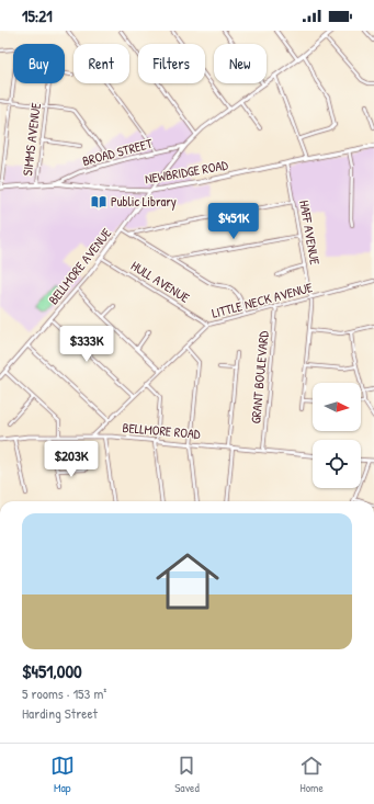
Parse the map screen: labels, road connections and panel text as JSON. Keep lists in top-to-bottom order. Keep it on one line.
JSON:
{"streets":{"main road":["BROAD STREET","NEWBRIDGE ROAD","BELLMORE AVENUE","BELLMORE ROAD"],"street":["SIMMS AVENUE","HAFF AVENUE","HULL AVENUE","LITTLE NECK AVENUE","GRANT BOULEVARD"]},"crossings":[["SIMMS AVENUE","NEWBRIDGE ROAD"],["BROAD STREET","NEWBRIDGE ROAD"],["BROAD STREET","BELLMORE AVENUE"],["NEWBRIDGE ROAD","HAFF AVENUE"],["NEWBRIDGE ROAD","BELLMORE AVENUE"],["HAFF AVENUE","LITTLE NECK AVENUE"],["BELLMORE AVENUE","HULL AVENUE"],["HULL AVENUE","LITTLE NECK AVENUE"],["LITTLE NECK AVENUE","GRANT BOULEVARD"],["LITTLE NECK AVENUE","BELLMORE ROAD"],["GRANT BOULEVARD","BELLMORE ROAD"]],"places":{"library":["Public Library"]},"north":"right","page":{"status":"15:21","chip":["Buy","Rent","Filters","New"],"price":["$451K","$333K","$203K"],"list":[{"name":"$451,000","note":"5 rooms · 153 m² · Harding Street"}],"tabs":["Map","Saved","Home"]}}
